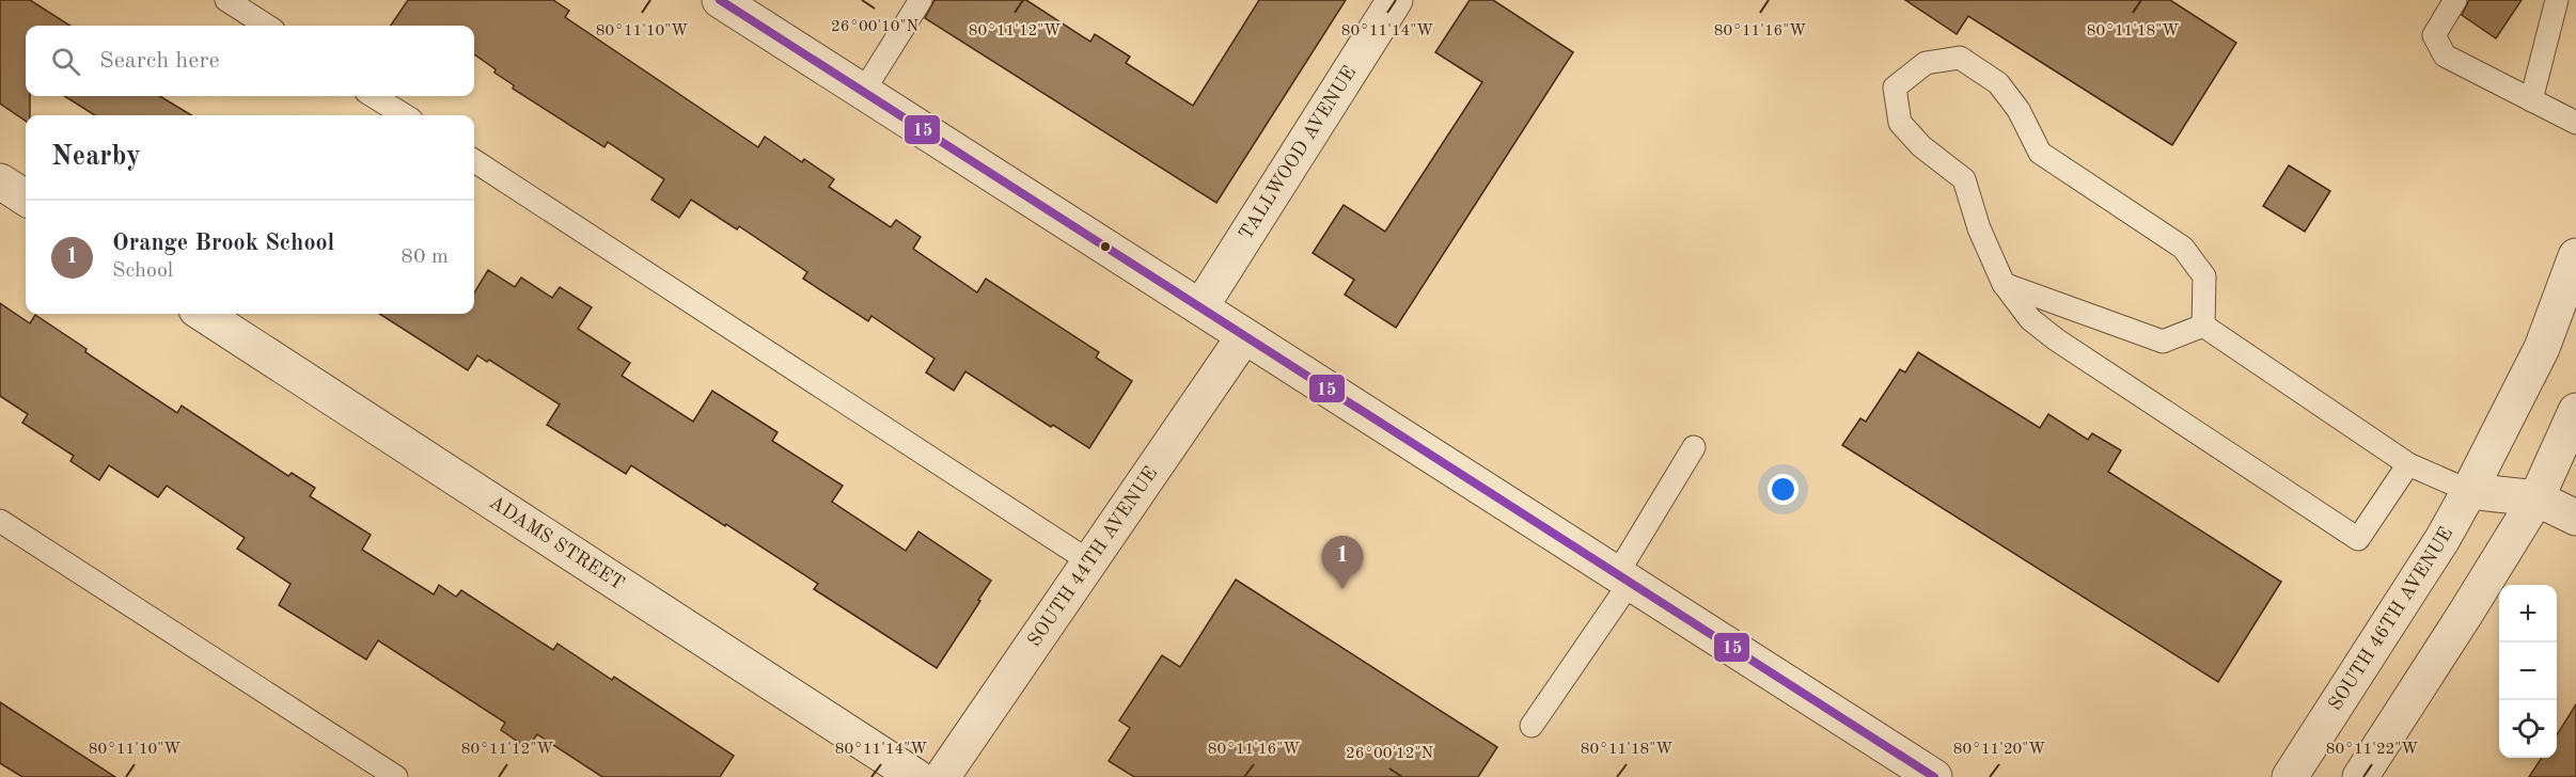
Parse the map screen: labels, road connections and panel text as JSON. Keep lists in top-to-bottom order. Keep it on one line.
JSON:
{"streets":{"street":["TALLWOOD AVENUE","ADAMS STREET","SOUTH 44TH AVENUE","SOUTH 46TH AVENUE"]},"lines":["transit line 15"],"page":{"search":"Search here","heading":"Nearby","list":[{"mark":"1","name":"Orange Brook School","note":"School","value":"80 m"}],"pins":"1","map_buttons":["+","−"]},"coordinates":["26°00'10\"N","80°11'16\"W","80°11'10\"W","80°11'12\"W","80°11'14\"W","80°11'18\"W","80°11'20\"W","80°11'22\"W","26°00'12\"N"]}
